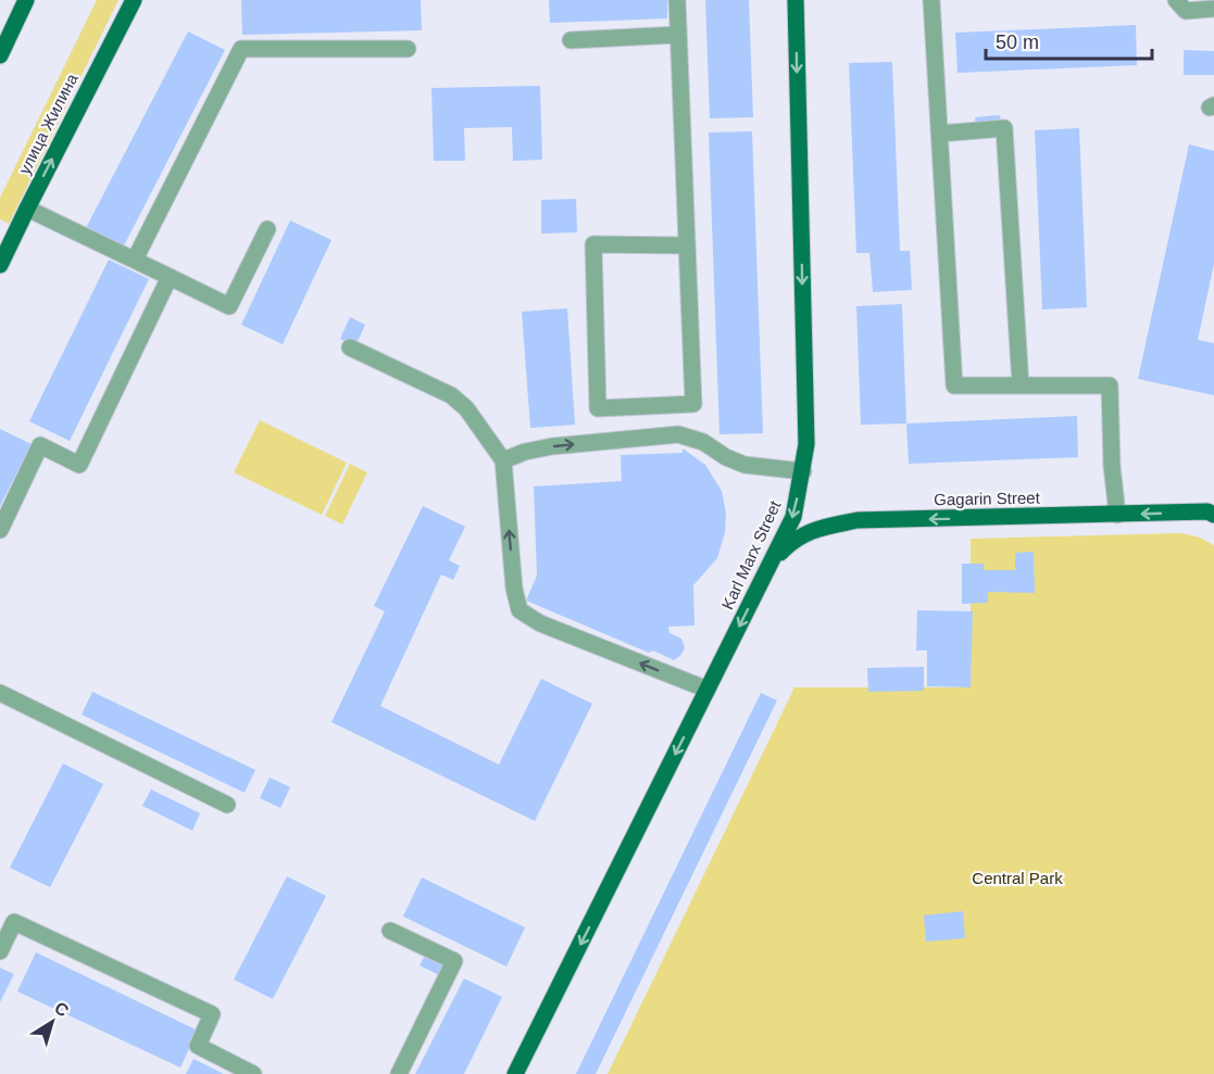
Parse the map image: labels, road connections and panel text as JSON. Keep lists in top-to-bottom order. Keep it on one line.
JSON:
{"streets":{"main road":["улица Жилина","Gagarin Street","Karl Marx Street"]},"crossings":[["Gagarin Street","Karl Marx Street"]],"one_way":["улица Жилина","Gagarin Street","Karl Marx Street"],"parks":["Central Park"],"scale_bar":"50 m","north":"top right"}
